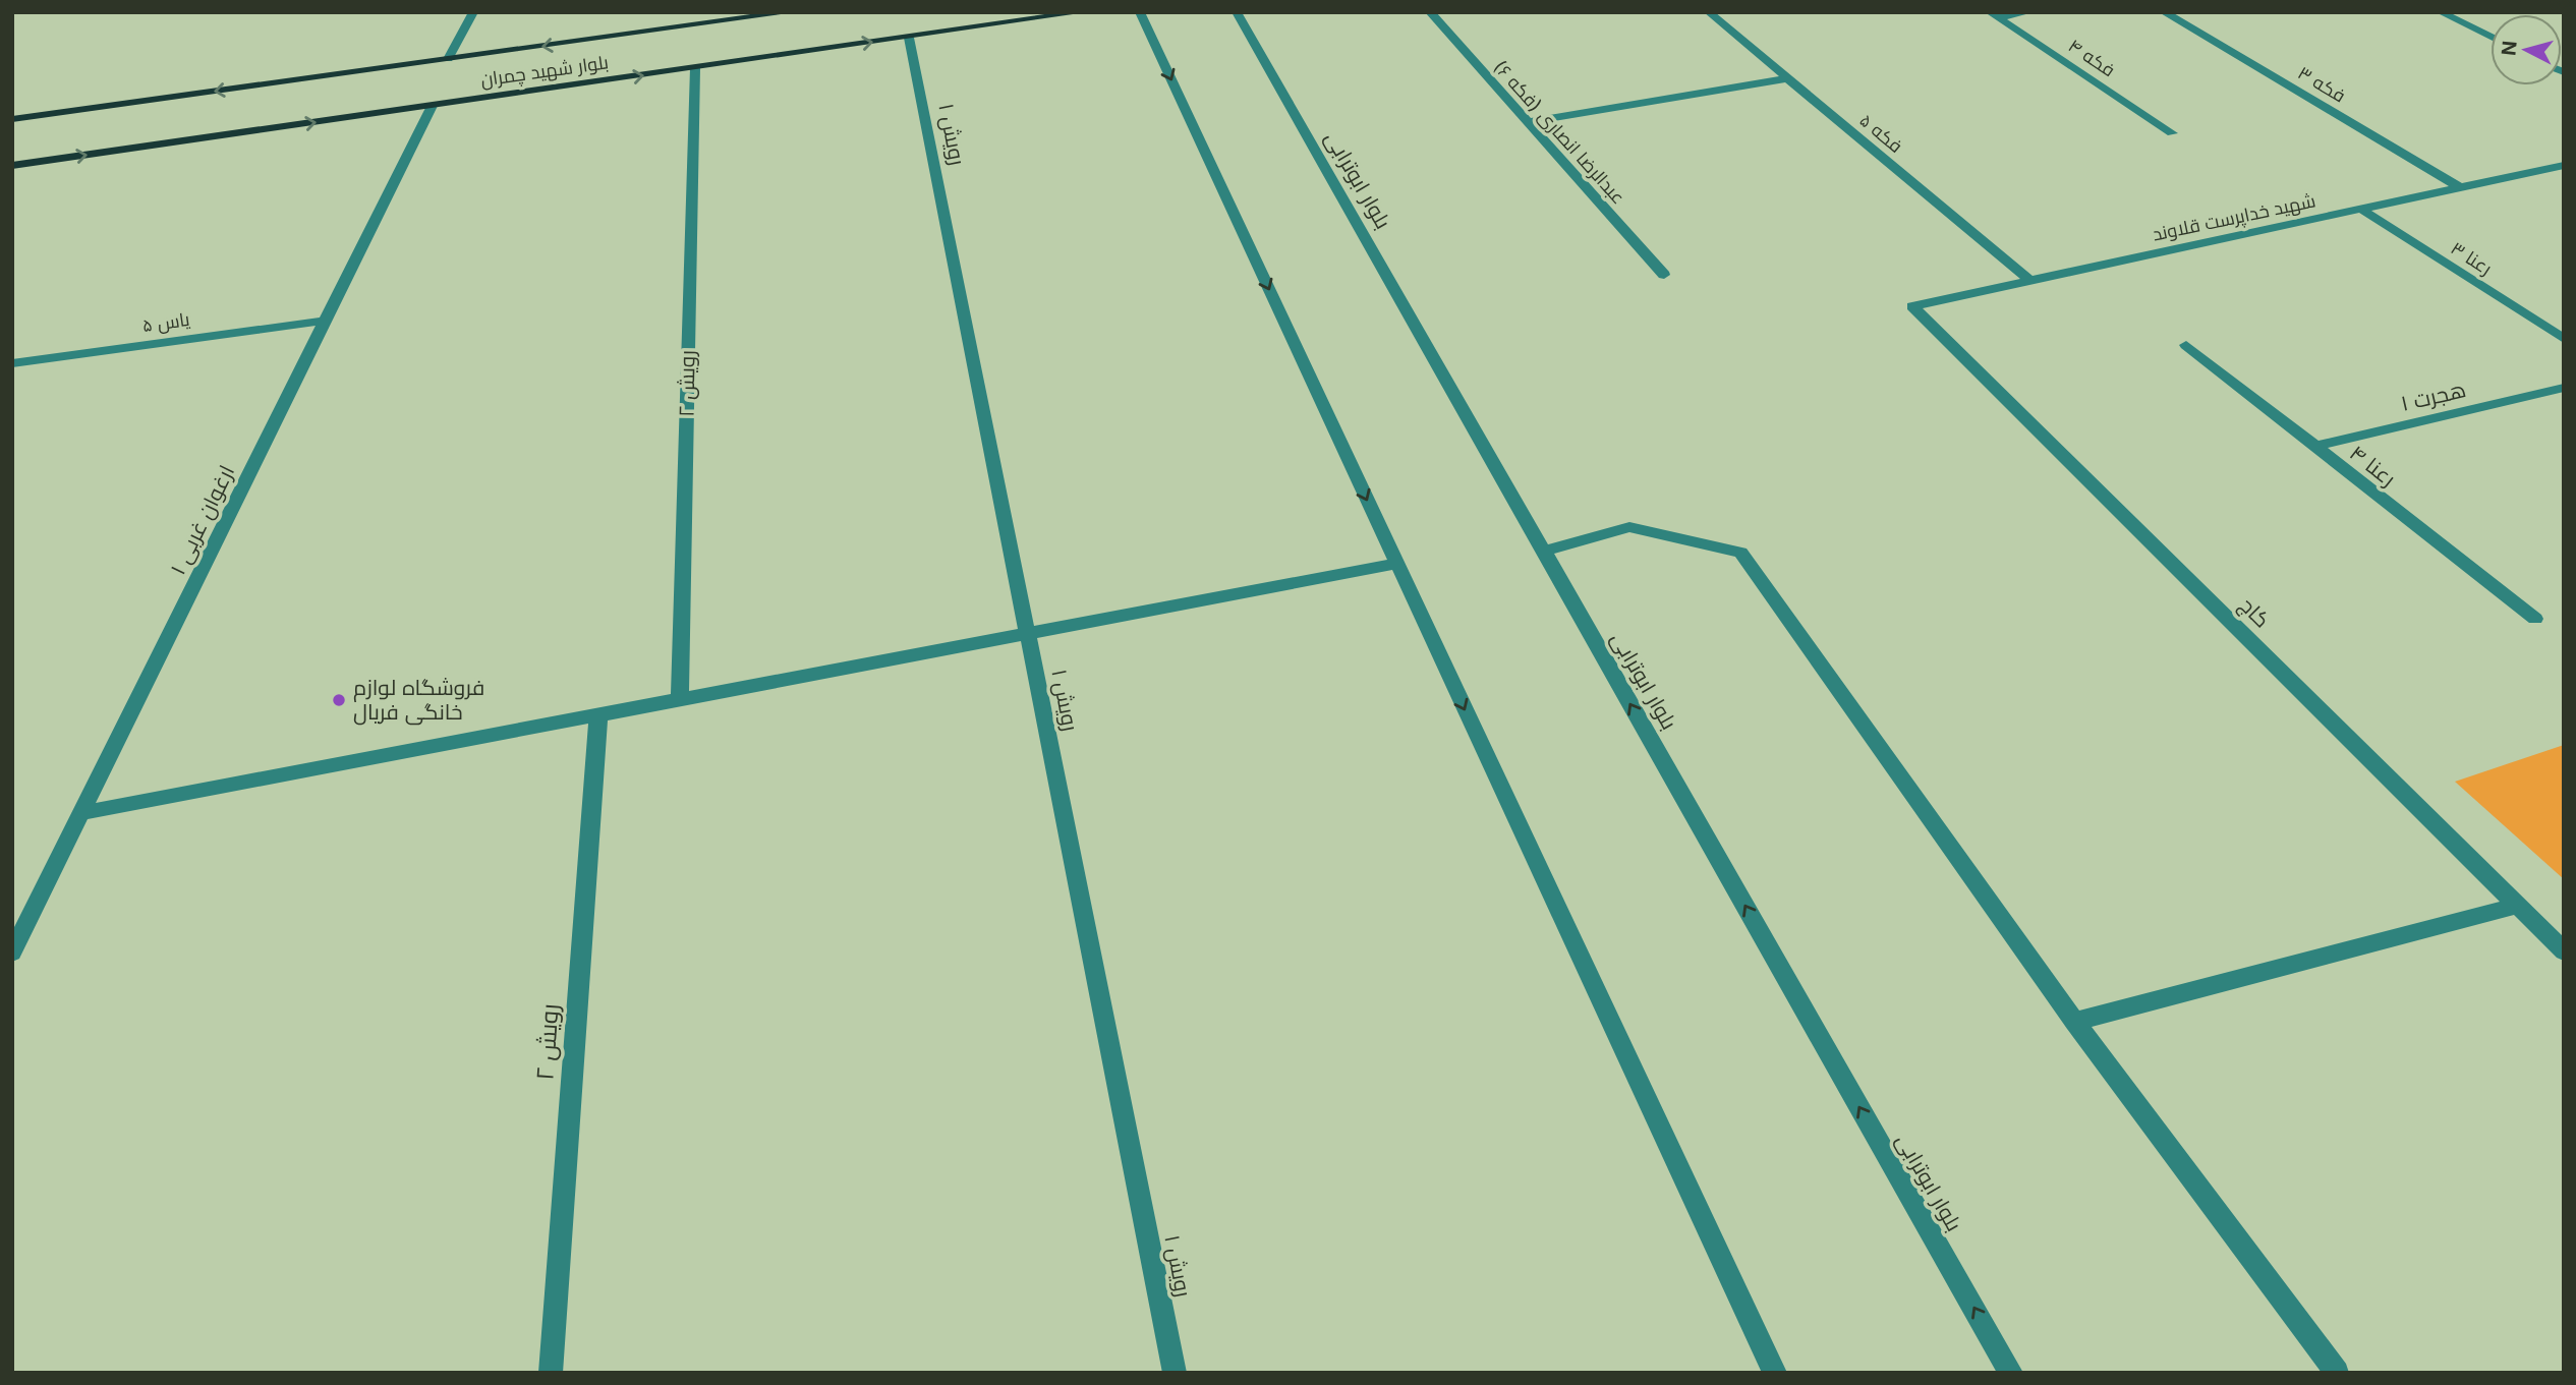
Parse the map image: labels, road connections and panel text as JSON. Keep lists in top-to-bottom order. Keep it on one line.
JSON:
{"streets":{"main road":["بلوار شهید چمران"],"street":["فکه ۴","فکه ۳","عبدالرضا انصاری (فکه ۶)","فکه ۵","رویش ۱","بلوار ابوترابی","شهید خداپرست قلاوند","رعنا ۳","یاس ۵","رویش ۲","هجرت ۱","رعنا ۴","ارغوان غربی ۱","کاج"]},"crossings":[["بلوار شهید چمران","رویش ۱"],["بلوار شهید چمران","رویش ۲"],["بلوار شهید چمران","ارغوان غربی ۱"],["فکه ۳","شهید خداپرست قلاوند"],["فکه ۵","شهید خداپرست قلاوند"],["شهید خداپرست قلاوند","رعنا ۳"],["شهید خداپرست قلاوند","کاج"],["یاس ۵","ارغوان غربی ۱"],["هجرت ۱","رعنا ۴"]],"one_way":["بلوار ابوترابی"],"places":["فروشگاه لوازم خانگی فریال"],"north":"left"}
